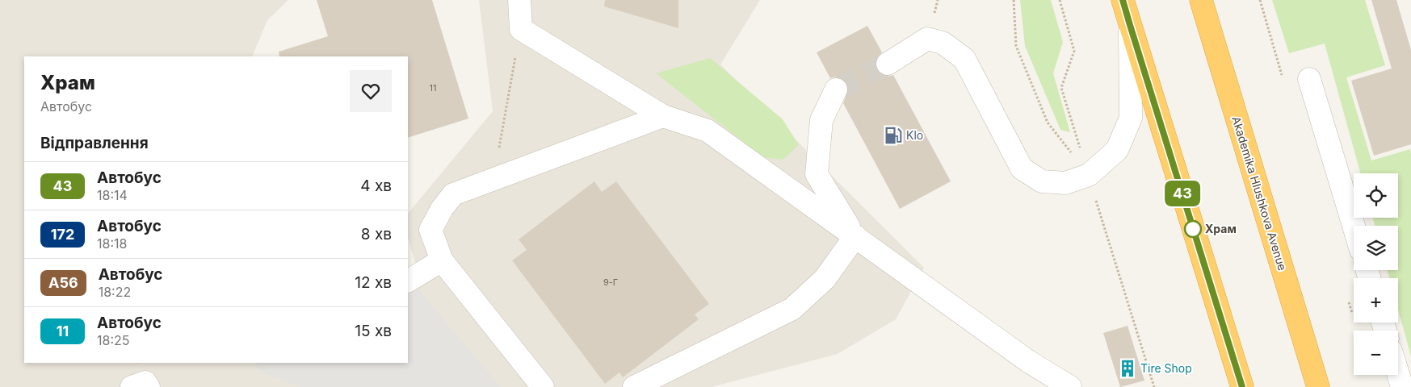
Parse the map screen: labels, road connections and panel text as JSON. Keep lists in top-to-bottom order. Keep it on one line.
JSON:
{"streets":{"highway":["Akademika Hlushkova Avenue"]},"places":{"fuel station":["Klo"],"other":["Храм"],"building":["Tire Shop"]},"lines":["bus line 43"],"house_numbers":["11","9-Г"],"page":{"on_map":"43","heading":[["Храм","Автобус"],"Відправлення"],"list":[{"mark":"43","name":"Автобус","note":"18:14","value":"4 хв"},{"mark":"172","name":"Автобус","note":"18:18","value":"8 хв"},{"mark":"A56","name":"Автобус","note":"18:22","value":"12 хв"},{"mark":"11","name":"Автобус","note":"18:25","value":"15 хв"}],"map_buttons":["+","−"]}}
